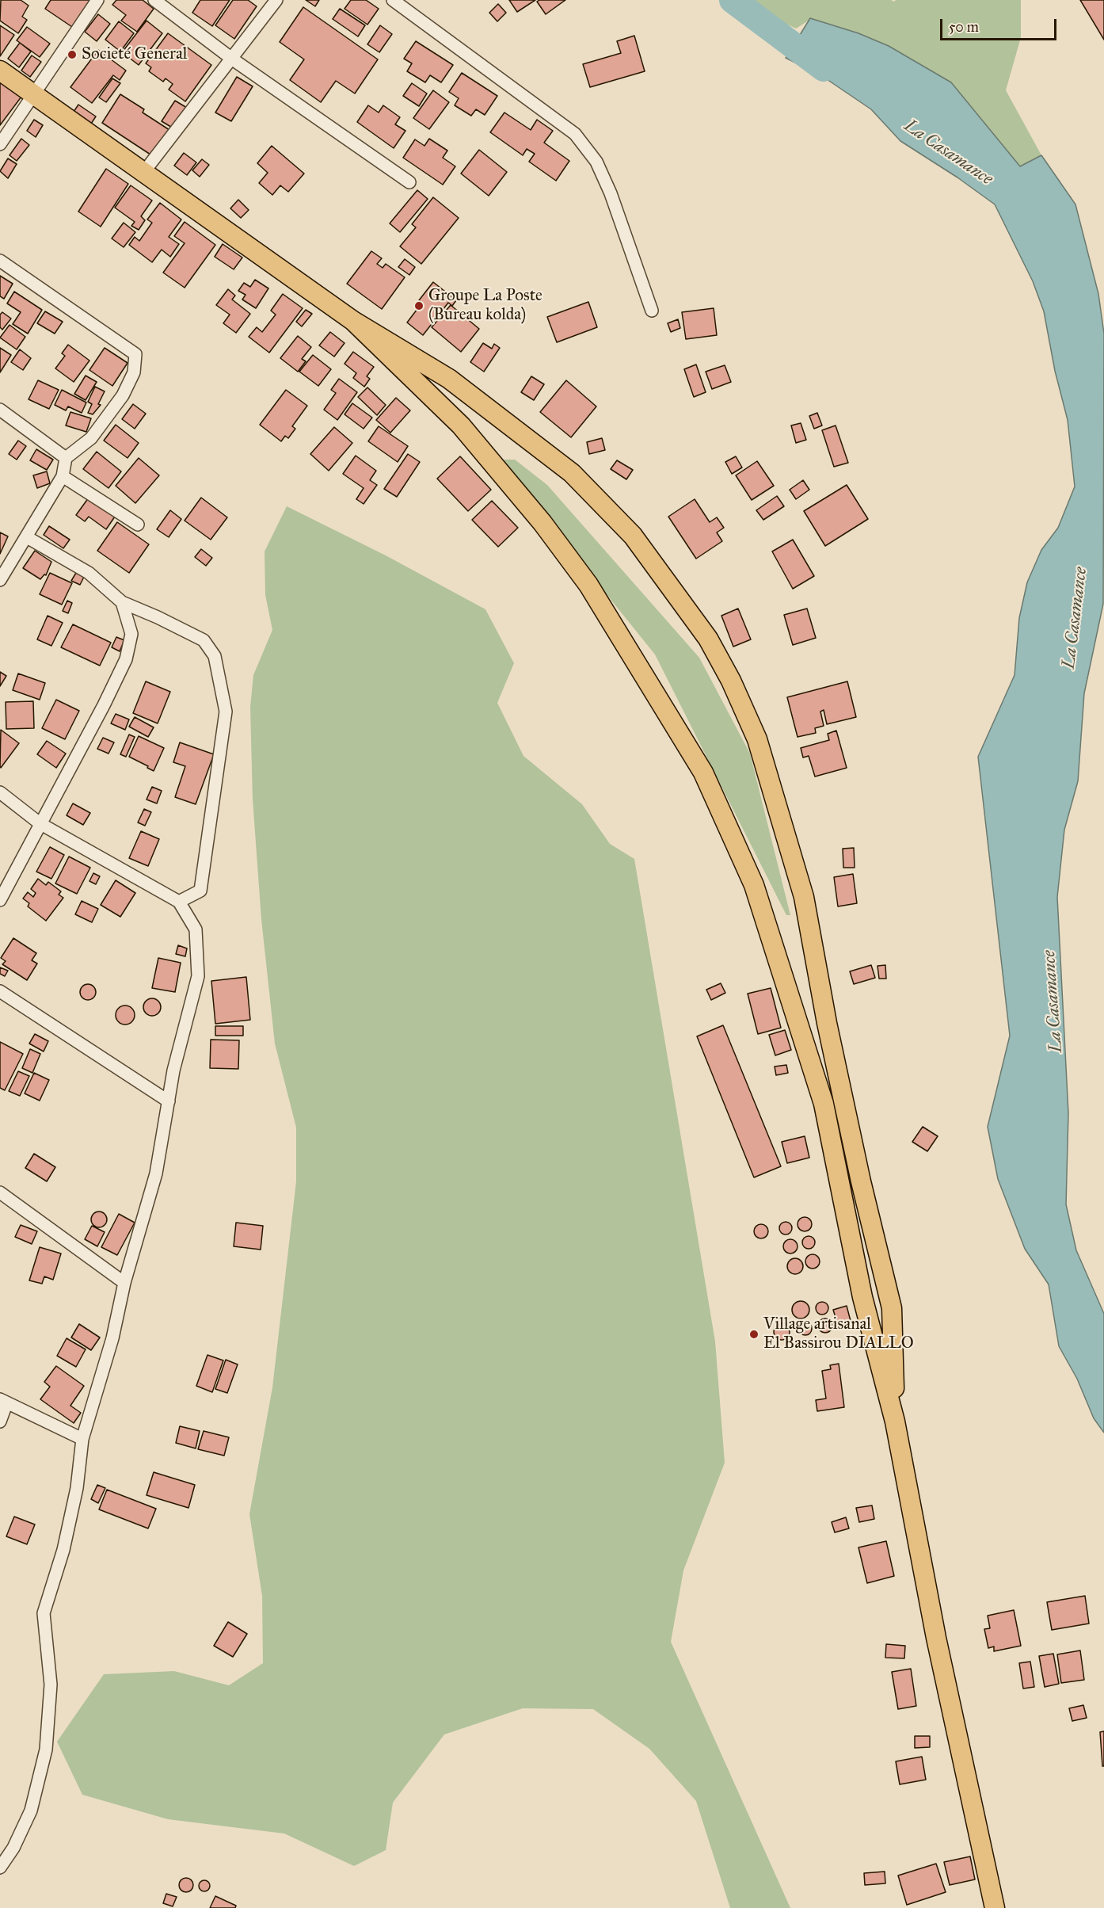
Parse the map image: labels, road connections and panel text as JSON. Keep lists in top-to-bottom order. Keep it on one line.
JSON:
{"water":["La Casamance"],"places":["Societé General","Groupe La Poste (Bureau kolda)","Village artisanal El Bassirou DIALLO"],"scale_bar":"50 m"}
